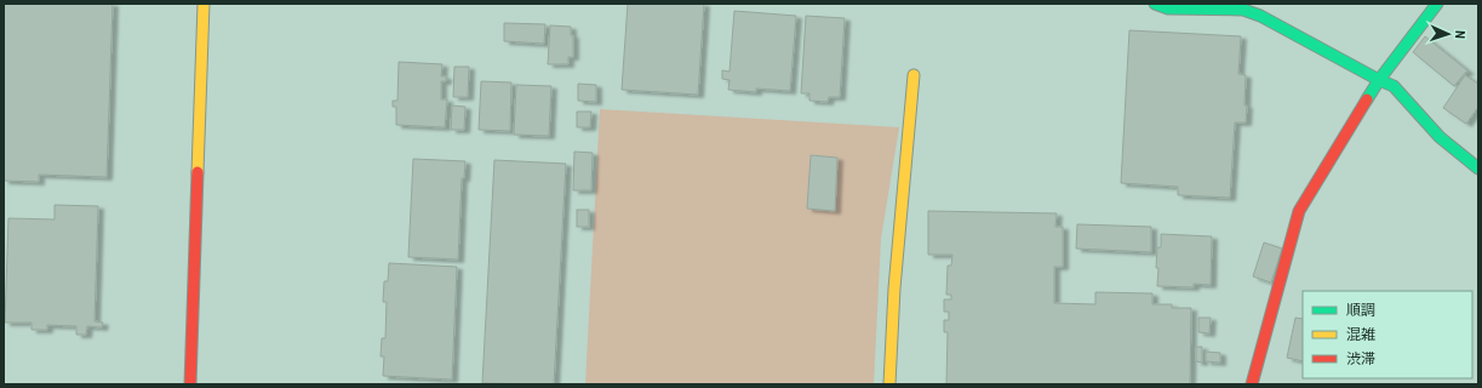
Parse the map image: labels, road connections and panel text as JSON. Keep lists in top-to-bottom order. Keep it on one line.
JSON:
{"legend":["順調","混雑","渋滞"],"north":"right"}
